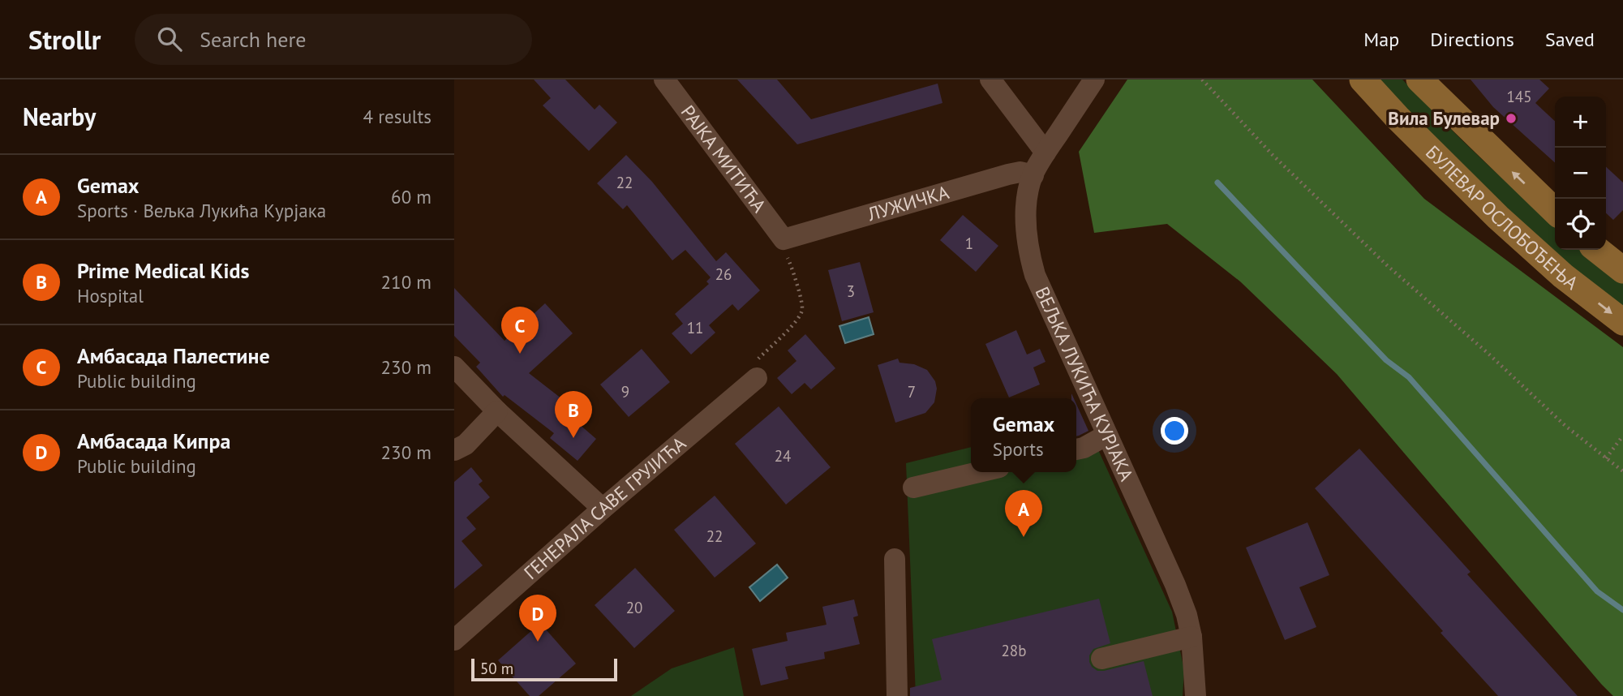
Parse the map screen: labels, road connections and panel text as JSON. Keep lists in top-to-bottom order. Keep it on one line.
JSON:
{"streets":{"main road":["БУЛЕВАР ОСЛОБОЂЕЊА"],"street":["РАЈКА МИТИЋА","ЛУЖИЧКА","ВЕЉКА ЛУКИЋА КУРЈАКА","ГЕНЕРАЛА САВЕ ГРУЈИЋА"]},"crossings":[["РАЈКА МИТИЋА","ЛУЖИЧКА"],["ЛУЖИЧКА","ВЕЉКА ЛУКИЋА КУРЈАКА"]],"places":["Вила Булевар"],"house_numbers":["145","22","1","26","3","11","9","7","24","22","20","28b"],"scale_bar":"50 m","page":{"header":"Strollr","search":"Search here","nav":["Map","Directions","Saved"],"heading":["Nearby","4 results"],"map_buttons":["+","−"],"list":[{"mark":"A","name":"Gemax","note":"Sports · Вељка Лукића Курјака","value":"60 m"},{"mark":"B","name":"Prime Medical Kids","note":"Hospital","value":"210 m"},{"mark":"C","name":"Амбасада Палестине","note":"Public building","value":"230 m"},{"mark":"D","name":"Амбасада Кипра","note":"Public building","value":"230 m"}],"pins":["C","B","A","D"],"popup":["Gemax","Sports"],"scale":"50 m"}}
